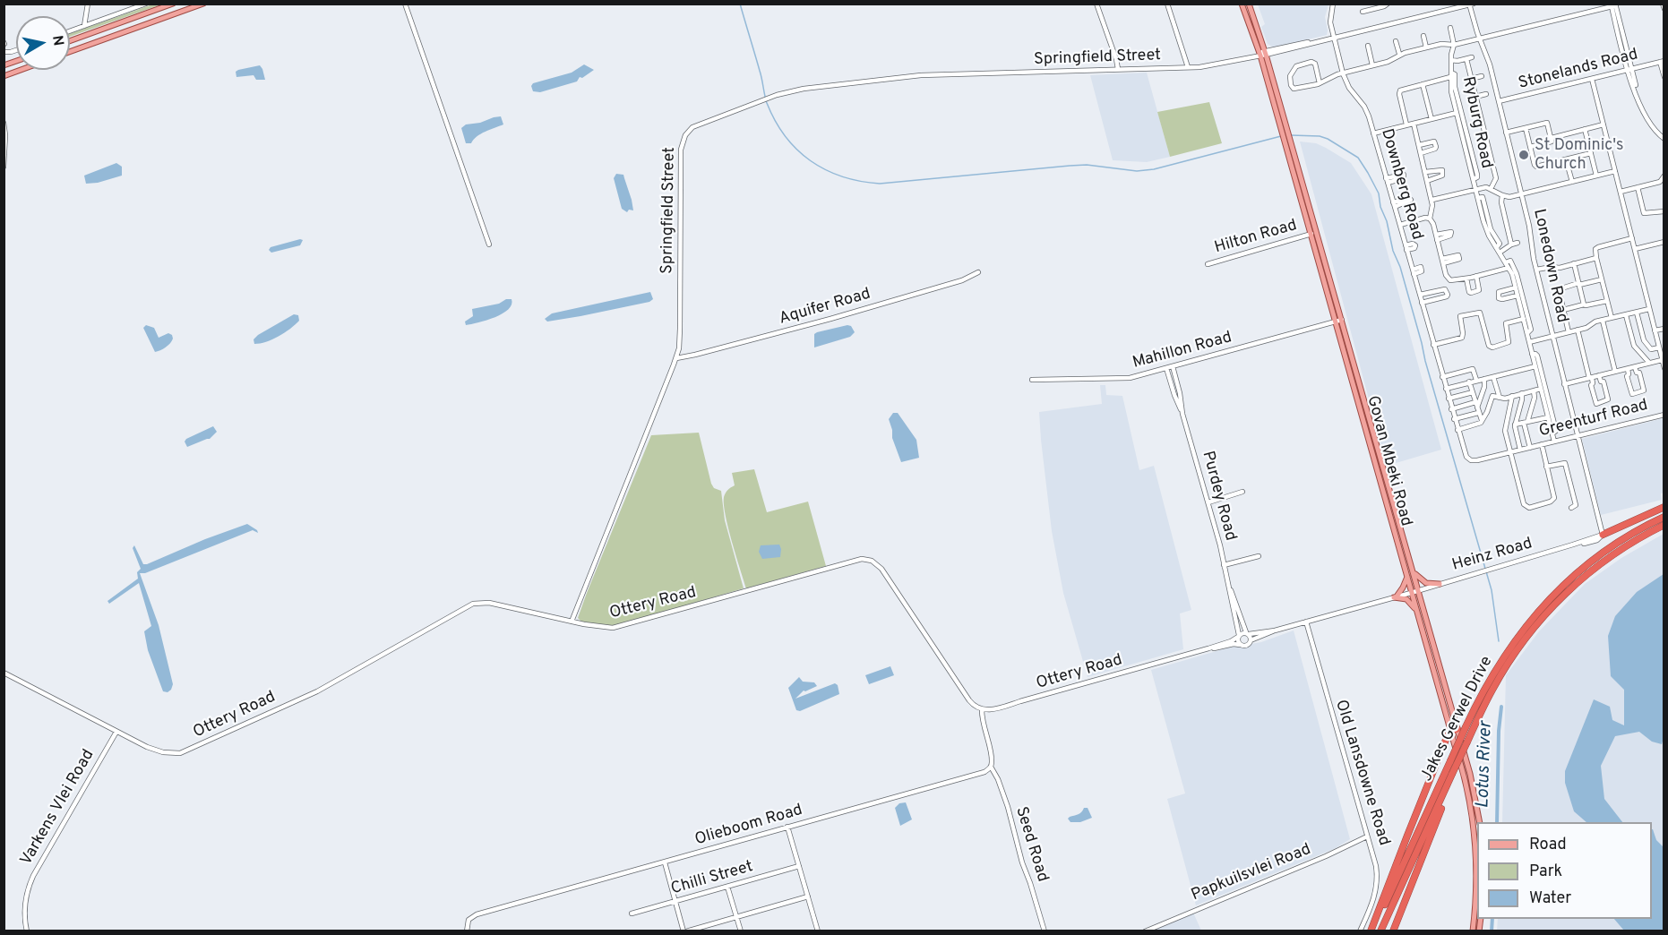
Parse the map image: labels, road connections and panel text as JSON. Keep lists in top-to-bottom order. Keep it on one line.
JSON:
{"streets":{"highway":["Jakes Gerwel Drive"],"main road":["Govan Mbeki Road"],"street":["Springfield Street","Stonelands Road","Ryburg Road","Downberg Road","Hilton Road","Lonedown Road","Aquifer Road","Mahillon Road","Greenturf Road","Purdey Road","Heinz Road","Ottery Road","Old Lansdowne Road","Varkens Vlei Road","Olieboom Road","Seed Road","Papkuilsvlei Road","Chilli Street"]},"crossings":[["Springfield Street","Downberg Road"],["Springfield Street","Lonedown Road"],["Springfield Street","Aquifer Road"],["Springfield Street","Govan Mbeki Road"],["Springfield Street","Ottery Road"],["Stonelands Road","Lonedown Road"],["Ryburg Road","Greenturf Road"],["Downberg Road","Greenturf Road"],["Hilton Road","Govan Mbeki Road"],["Lonedown Road","Greenturf Road"],["Lonedown Road","Heinz Road"],["Mahillon Road","Govan Mbeki Road"],["Mahillon Road","Purdey Road"],["Govan Mbeki Road","Heinz Road"],["Purdey Road","Ottery Road"],["Ottery Road","Varkens Vlei Road"],["Old Lansdowne Road","Papkuilsvlei Road"],["Olieboom Road","Seed Road"]],"water":["Lotus River"],"places":["St Dominic's Church"],"legend":["Road","Park","Water"],"north":"right"}
